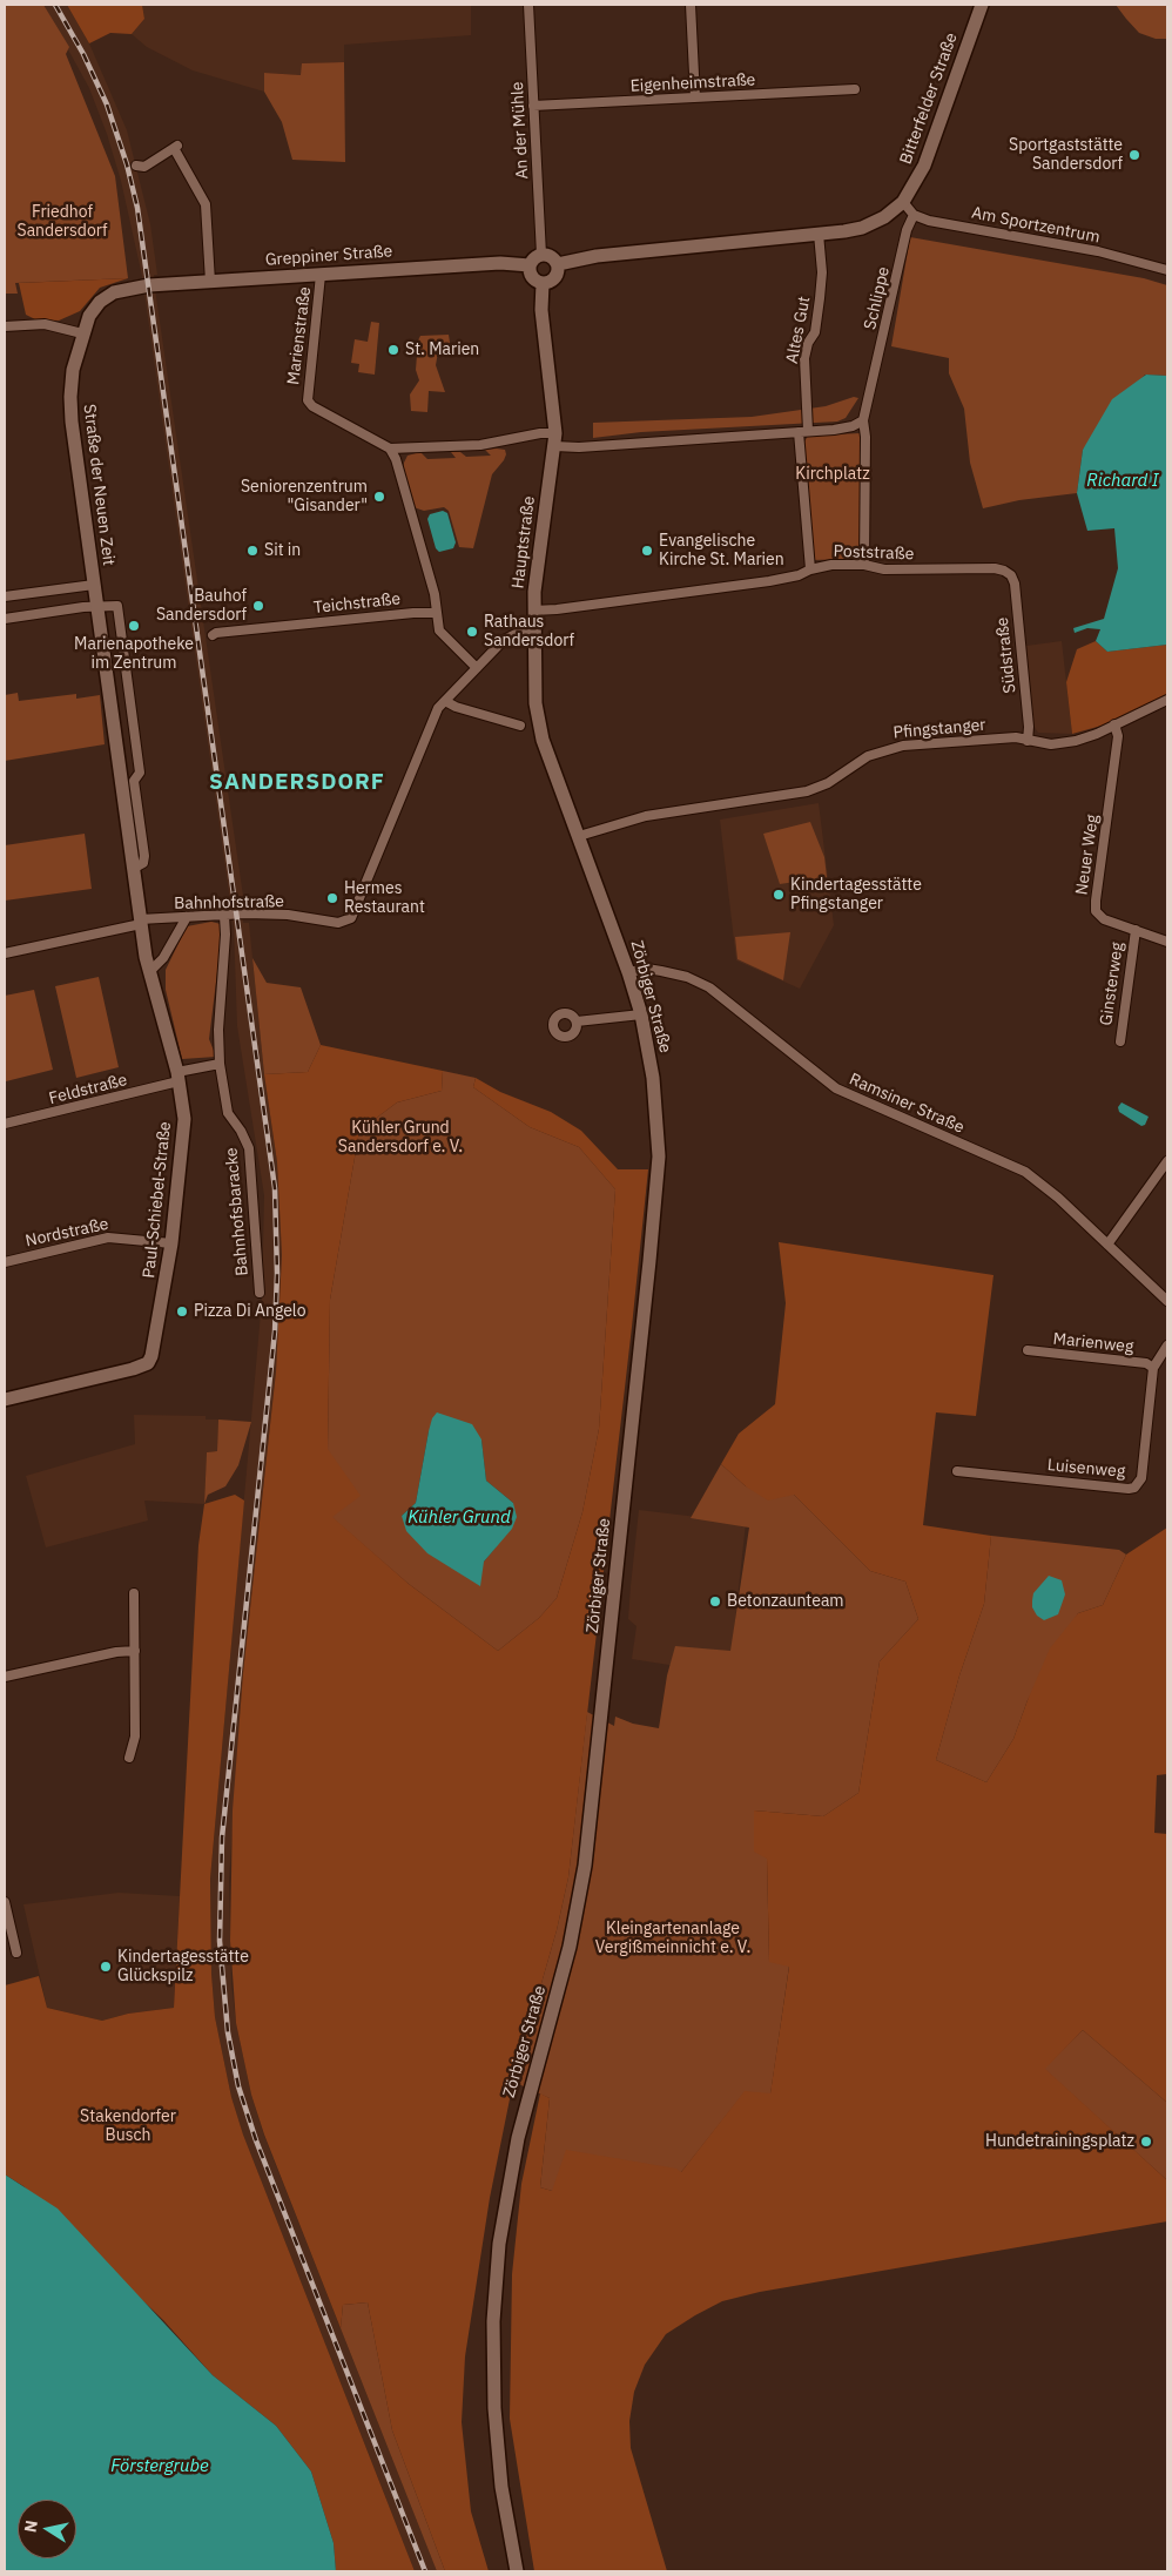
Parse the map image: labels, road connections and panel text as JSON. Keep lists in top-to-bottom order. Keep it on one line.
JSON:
{"streets":{"street":["Eigenheimstraße","Bitterfelder Straße","An der Mühle","Am Sportzentrum","Greppiner Straße","Schlippe","Altes Gut","Marienstraße","Straße der Neuen Zeit","Hauptstraße","Poststraße","Teichstraße","Südstraße","Pfingstanger","Neuer Weg","Bahnhofstraße","Ginsterweg","Zörbiger Straße","Feldstraße","Ramsiner Straße","Paul-Schiebel-Straße","Bahnhofsbaracke","Nordstraße","Marienweg","Luisenweg"]},"crossings":[["Eigenheimstraße","An der Mühle"],["Bitterfelder Straße","Am Sportzentrum"],["An der Mühle","Greppiner Straße"],["An der Mühle","Hauptstraße"],["Am Sportzentrum","Schlippe"],["Greppiner Straße","Marienstraße"],["Greppiner Straße","Straße der Neuen Zeit"],["Greppiner Straße","Hauptstraße"],["Straße der Neuen Zeit","Bahnhofstraße"],["Straße der Neuen Zeit","Paul-Schiebel-Straße"],["Hauptstraße","Poststraße"],["Hauptstraße","Pfingstanger"],["Hauptstraße","Bahnhofstraße"],["Hauptstraße","Zörbiger Straße"],["Poststraße","Südstraße"],["Südstraße","Pfingstanger"],["Pfingstanger","Neuer Weg"],["Pfingstanger","Zörbiger Straße"],["Neuer Weg","Ginsterweg"],["Bahnhofstraße","Paul-Schiebel-Straße"],["Bahnhofstraße","Bahnhofsbaracke"],["Zörbiger Straße","Ramsiner Straße"],["Feldstraße","Paul-Schiebel-Straße"],["Paul-Schiebel-Straße","Nordstraße"],["Marienweg","Luisenweg"]],"districts":["SANDERSDORF"],"water":["Richard I","Kühler Grund","Förstergrube"],"parks":["Friedhof Sandersdorf","Kirchplatz","Kühler Grund Sandersdorf e. V.","Kleingartenanlage Vergißmeinnicht e. V.","Stakendorfer Busch"],"places":["Sportgaststätte Sandersdorf","St. Marien","Seniorenzentrum \"Gisander\"","Sit in","Evangelische Kirche St. Marien","Bauhof Sandersdorf","Marienapotheke im Zentrum","Rathaus Sandersdorf","Kindertagesstätte Pfingstanger","Hermes Restaurant","Pizza Di Angelo","Betonzaunteam","Kindertagesstätte Glückspilz","Hundetrainingsplatz"],"north":"left"}
